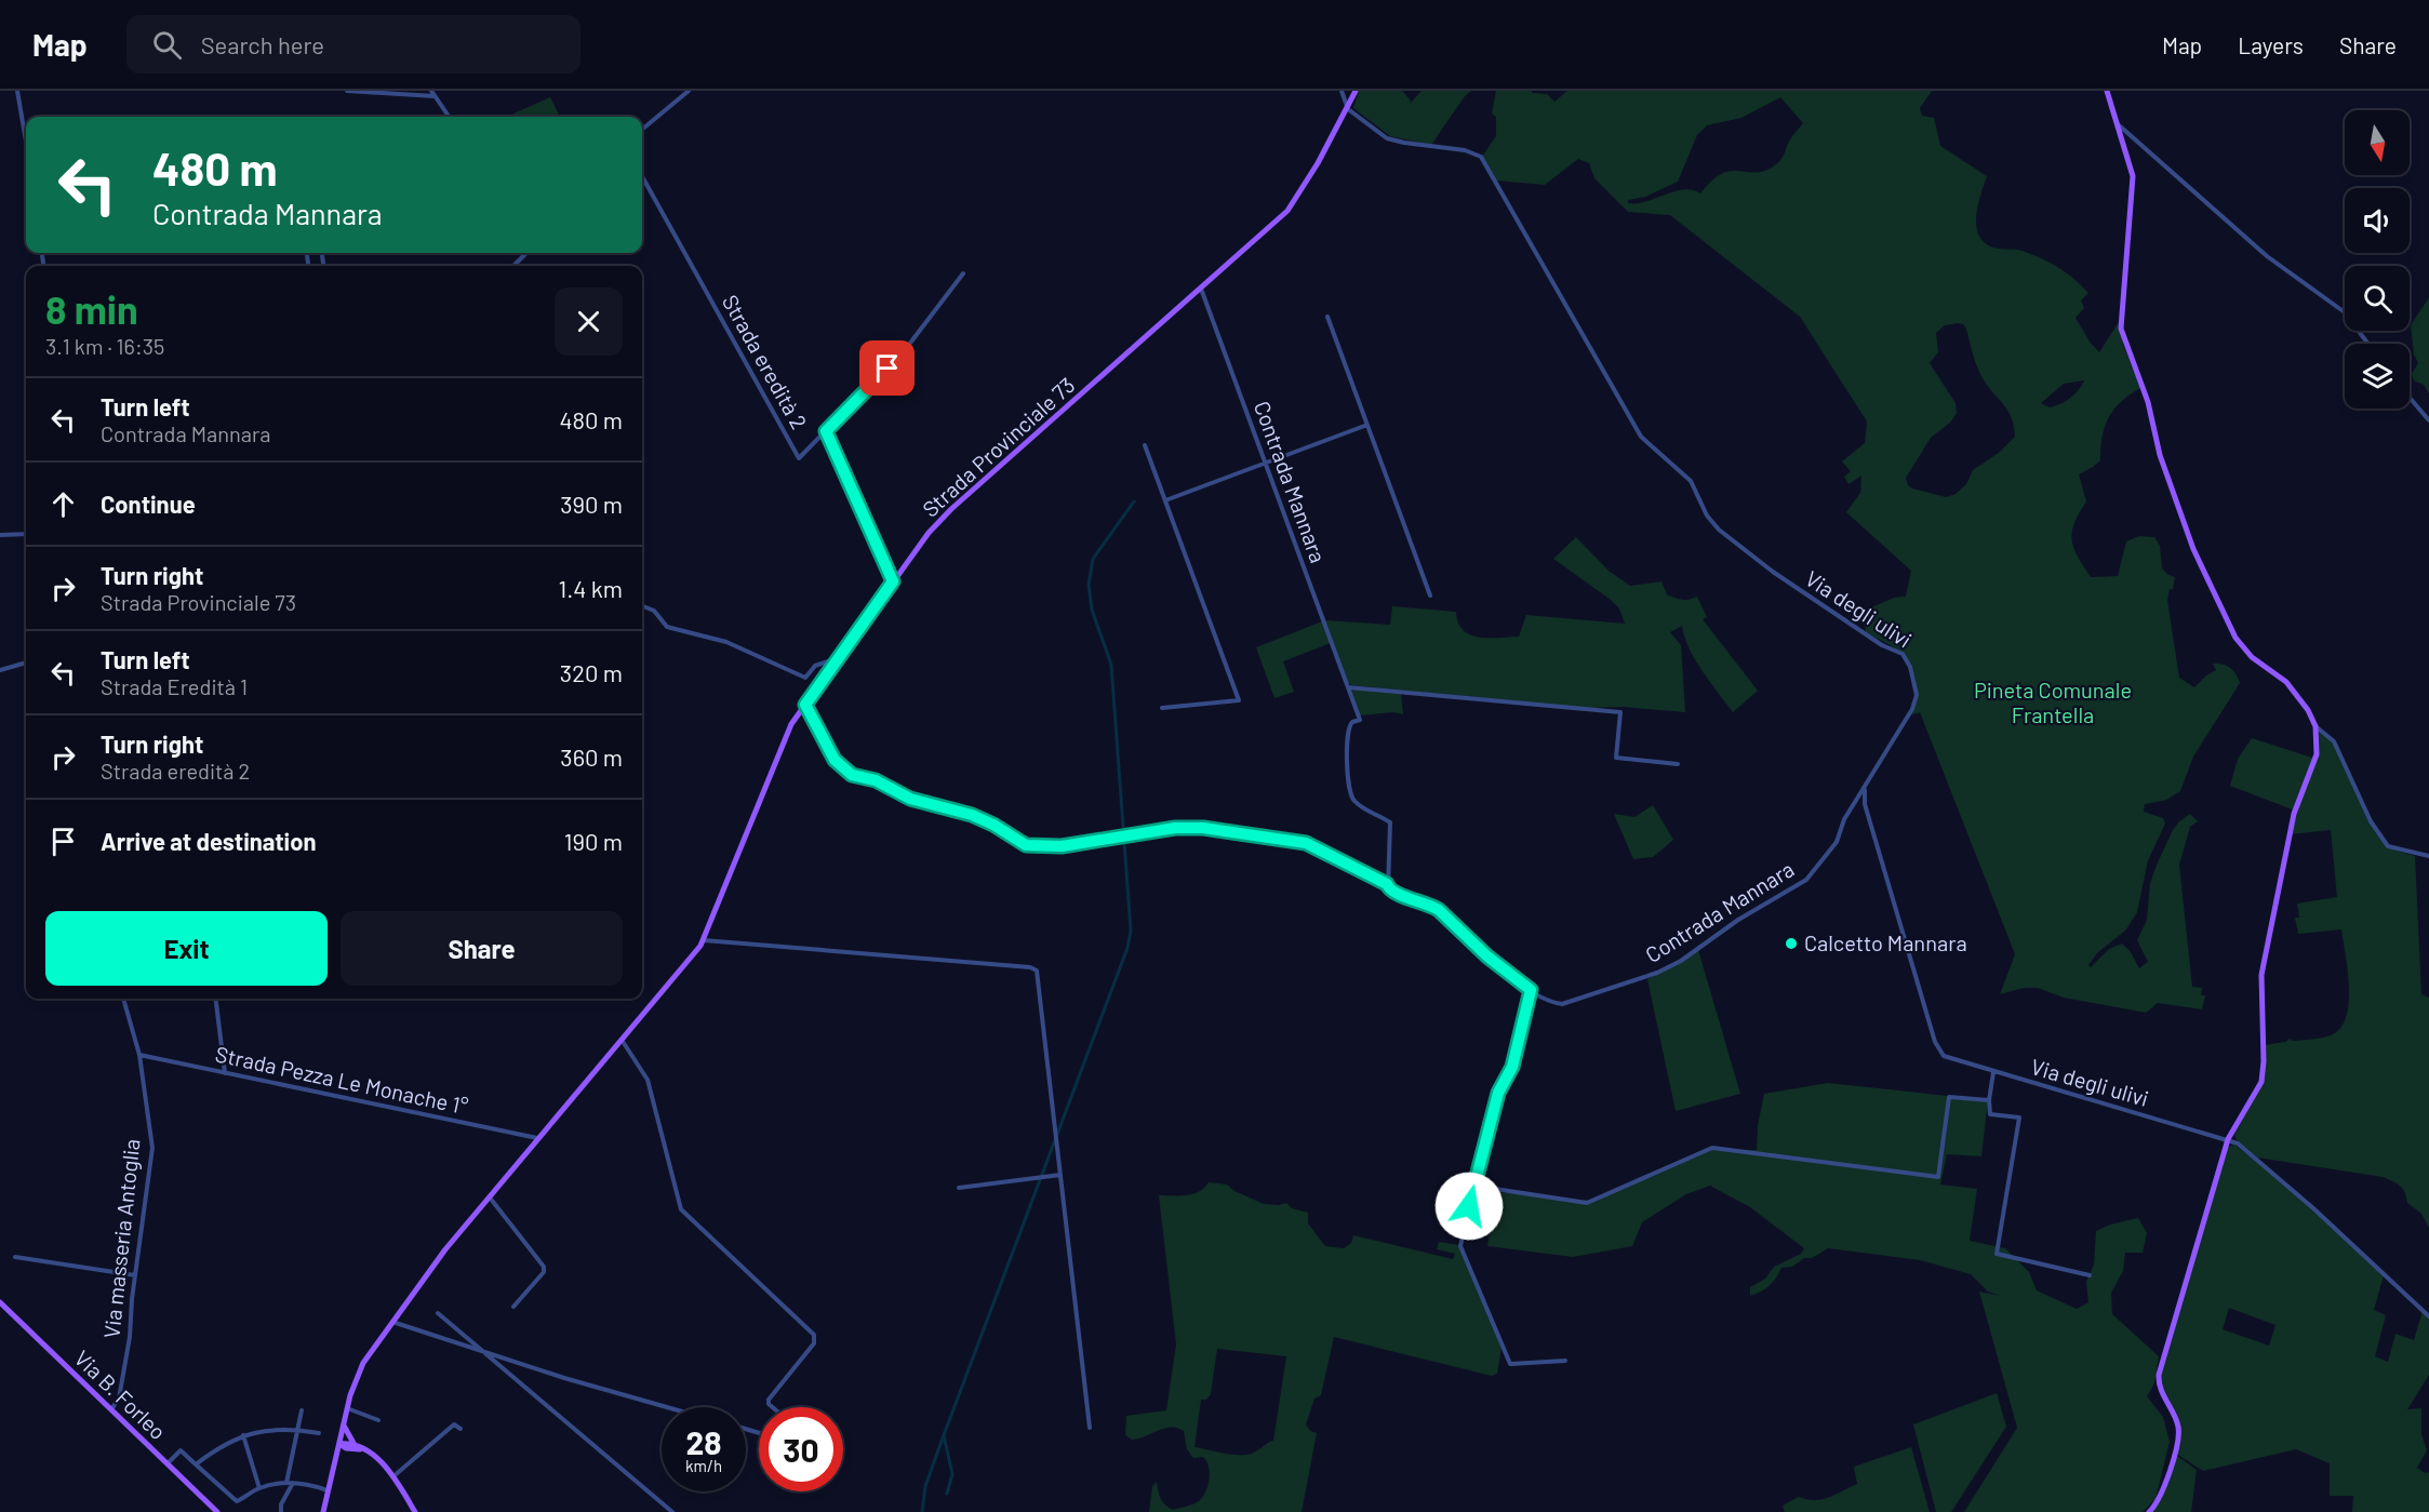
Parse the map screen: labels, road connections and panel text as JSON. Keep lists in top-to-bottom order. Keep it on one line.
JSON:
{"streets":{"main road":["Strada Provinciale 73","Via B. Forleo"],"street":["Strada eredità 2","Contrada Mannara","Via degli ulivi","Strada Pezza Le Monache 1°","Via masseria Antoglia"]},"crossings":[["Strada Provinciale 73","Contrada Mannara"],["Strada Provinciale 73","Via degli ulivi"],["Strada Provinciale 73","Strada Pezza Le Monache 1°"],["Contrada Mannara","Via degli ulivi"],["Strada Pezza Le Monache 1°","Via masseria Antoglia"],["Via masseria Antoglia","Via B. Forleo"]],"parks":["Pineta Comunale Frantella"],"places":["Calcetto Mannara"],"north":"bottom","page":{"header":"Map","search":"Search here","nav":["Map","Layers","Share"],"turn":["480 m","Contrada Mannara"],"heading":["8 min","3.1 km · 16:35"],"list":[{"name":"Turn left","note":"Contrada Mannara","value":"480 m"},{"name":"Continue","value":"390 m"},{"name":"Turn right","note":"Strada Provinciale 73","value":"1.4 km"},{"name":"Turn left","note":"Strada Eredità 1","value":"320 m"},{"name":"Turn right","note":"Strada eredità 2","value":"360 m"},{"name":"Arrive at destination","value":"190 m"}],"buttons":["Exit","Share"],"speed":"28 km/h","limit":"30"}}
